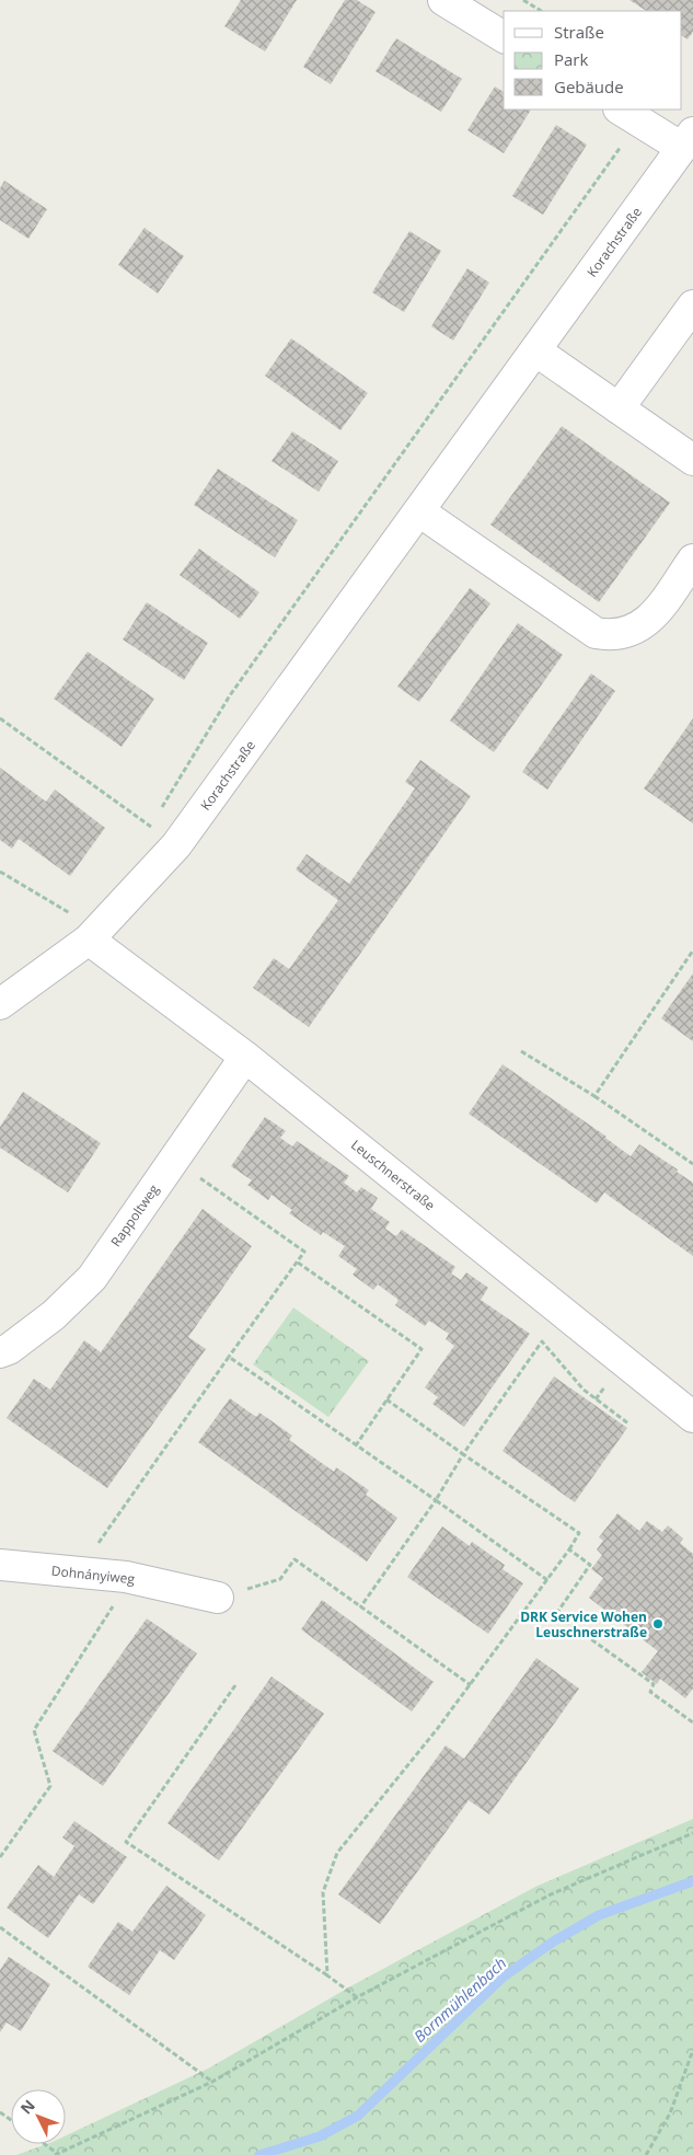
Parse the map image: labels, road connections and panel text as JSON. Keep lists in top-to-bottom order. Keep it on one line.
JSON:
{"streets":{"street":["Korachstraße","Leuschnerstraße","Rappoltweg","Dohnányiweg"]},"crossings":[["Korachstraße","Leuschnerstraße"],["Leuschnerstraße","Rappoltweg"]],"water":["Bornmühlenbach"],"places":["DRK Service Wohen Leuschnerstraße"],"legend":["Straße","Park","Gebäude"],"north":"top left"}
